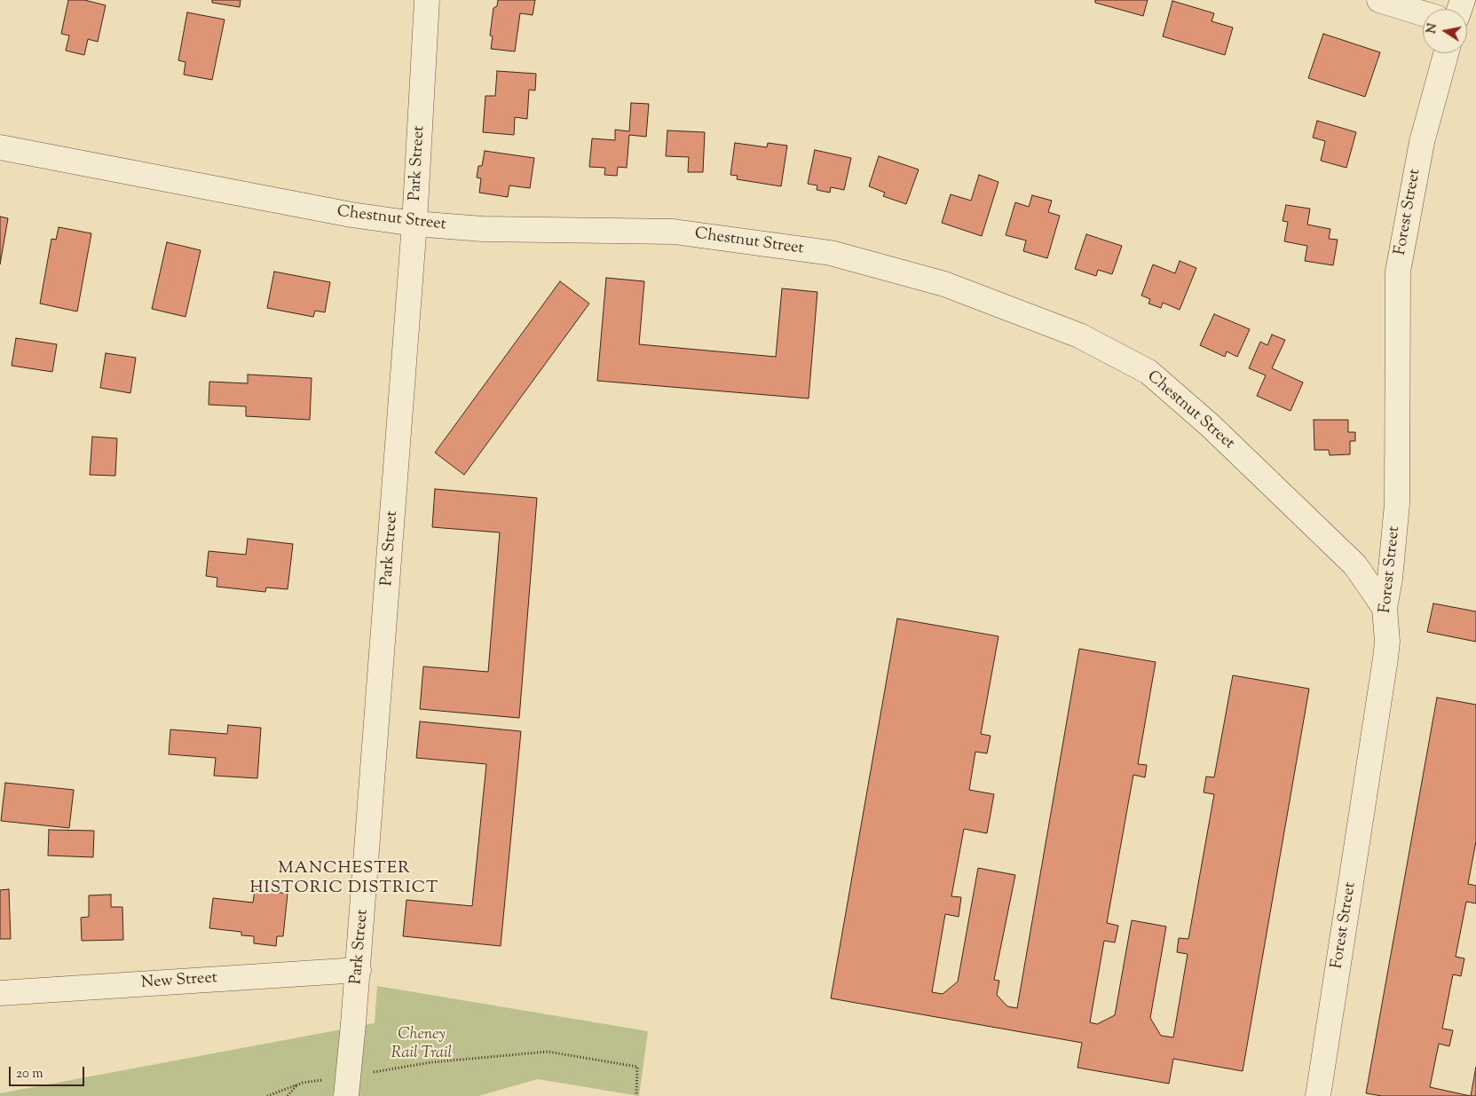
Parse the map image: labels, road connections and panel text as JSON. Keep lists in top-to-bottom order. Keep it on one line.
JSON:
{"streets":{"street":["Park Street","Forest Street","Chestnut Street","New Street"]},"crossings":[["Park Street","Chestnut Street"],["Park Street","New Street"],["Forest Street","Chestnut Street"]],"districts":["MANCHESTER HISTORIC DISTRICT"],"parks":["Cheney Rail Trail"],"scale_bar":"20 m","north":"left"}
